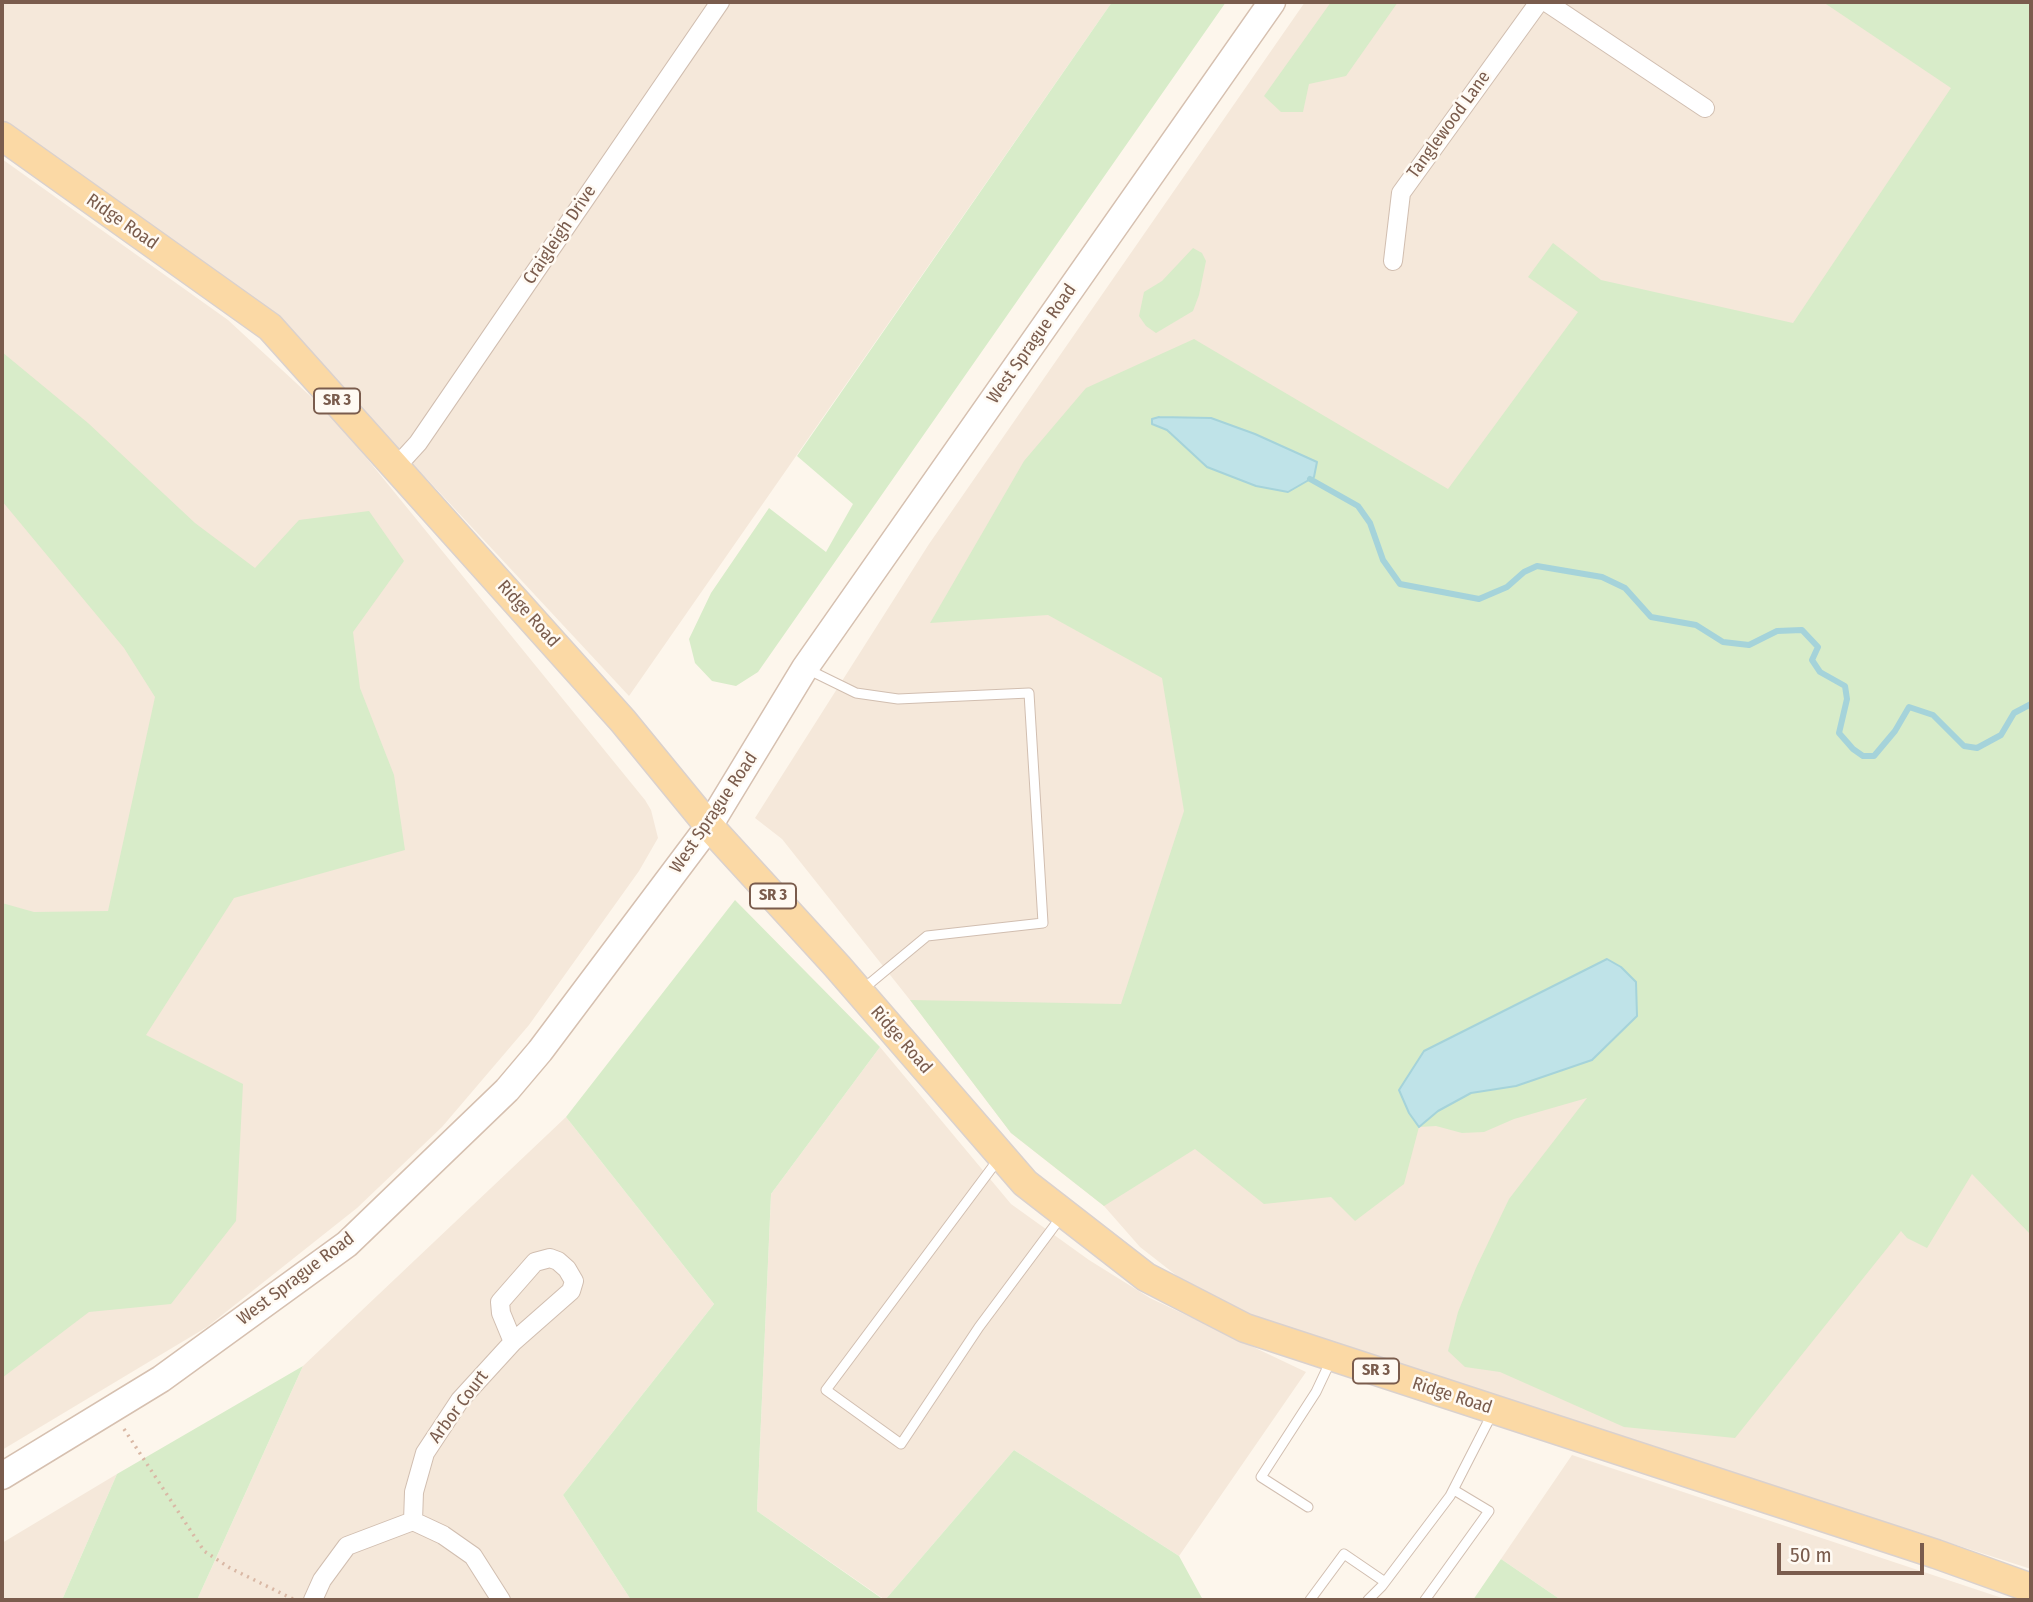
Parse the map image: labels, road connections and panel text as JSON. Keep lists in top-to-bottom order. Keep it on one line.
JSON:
{"streets":{"main road":["Ridge Road","SR 3"],"street":["Tanglewood Lane","Craigleigh Drive","West Sprague Road","Arbor Court"]},"crossings":[["Ridge Road","Craigleigh Drive"],["Ridge Road","West Sprague Road"]],"scale_bar":"50 m"}
